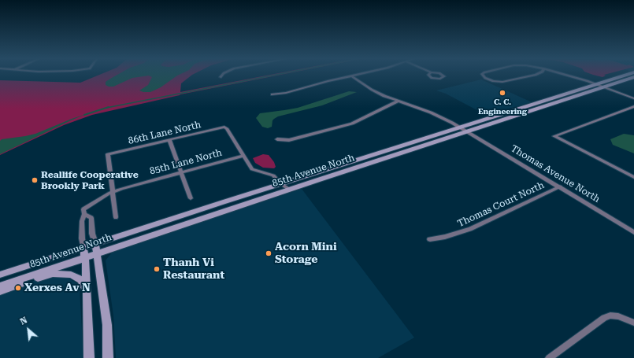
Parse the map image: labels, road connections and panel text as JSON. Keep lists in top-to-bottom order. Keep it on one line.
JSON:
{"streets":{"main road":["85th Avenue North"],"street":["86th Lane North","85th Lane North","Thomas Avenue North","Thomas Court North"]},"crossings":[["86th Lane North","85th Lane North"],["85th Avenue North","Thomas Avenue North"],["Thomas Avenue North","Thomas Court North"]],"places":["C. C. Engineering","Reallife Cooperative Brookly Park","Acorn Mini Storage","Thanh Vi Restaurant","Xerxes Av N"],"north":"top left"}
